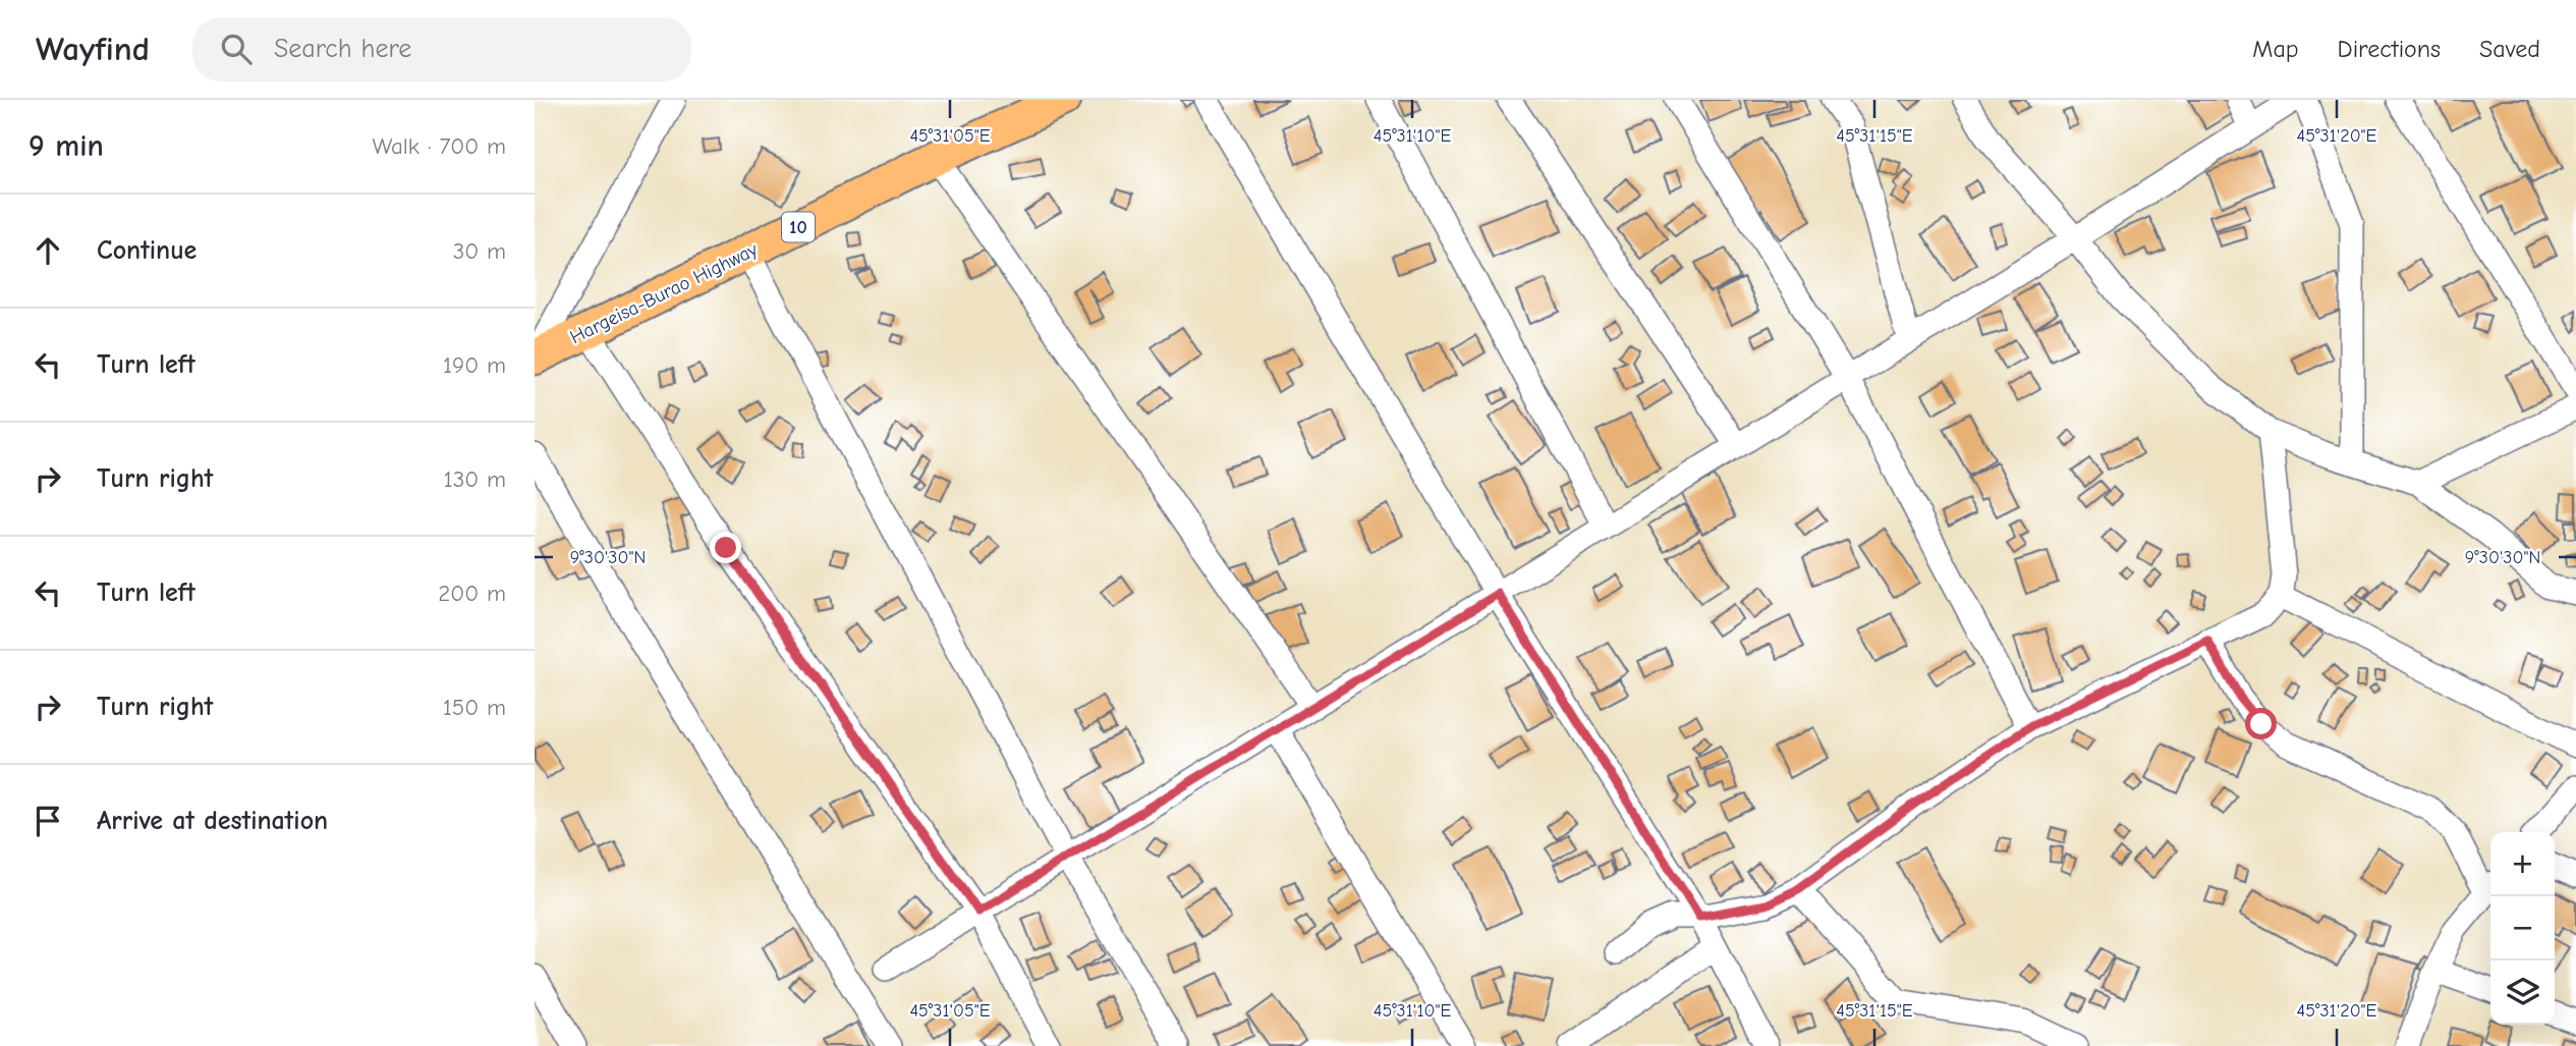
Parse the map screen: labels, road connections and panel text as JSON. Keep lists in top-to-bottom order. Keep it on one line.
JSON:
{"streets":{"highway":["10","Hargeisa-Burao Highway"]},"page":{"header":"Wayfind","search":"Search here","nav":["Map","Directions","Saved"],"heading":["9 min","Walk · 700 m"],"list":[["Continue","30 m"],["Turn left","190 m"],["Turn right","130 m"],["Turn left","200 m"],["Turn right","150 m"],"Arrive at destination"],"map_buttons":["+","−"]},"coordinates":["45°31'05\"E","45°31'10\"E","45°31'15\"E","45°31'20\"E","9°30'30\"N"]}
